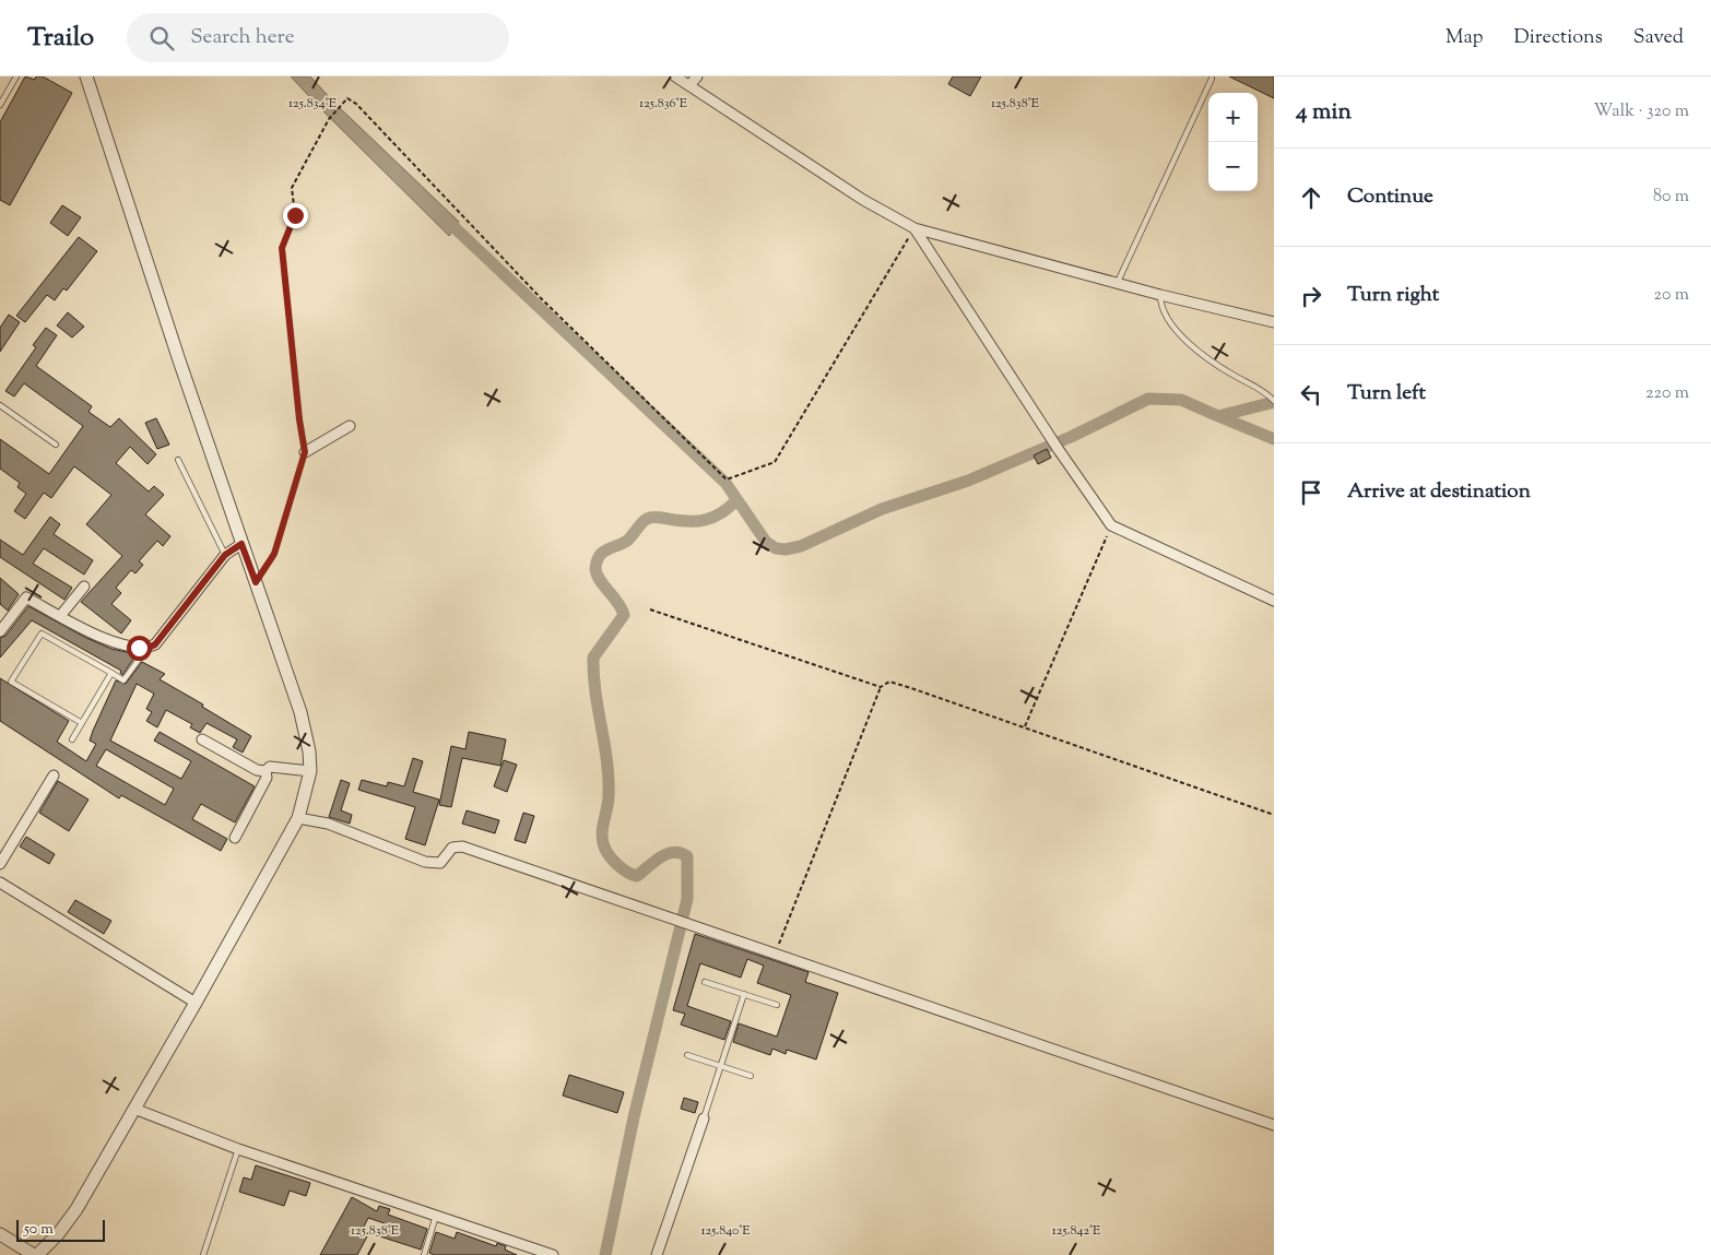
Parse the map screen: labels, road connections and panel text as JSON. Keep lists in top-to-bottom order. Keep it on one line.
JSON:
{"scale_bar":"50 m","page":{"header":"Trailo","search":"Search here","nav":["Map","Directions","Saved"],"heading":["4 min","Walk · 320 m"],"map_buttons":["+","−"],"list":[["Continue","80 m"],["Turn right","20 m"],["Turn left","220 m"],"Arrive at destination"],"scale":"50 m"},"coordinates":["125.834°E","125.836°E","125.838°E","125.840°E","125.842°E"]}
